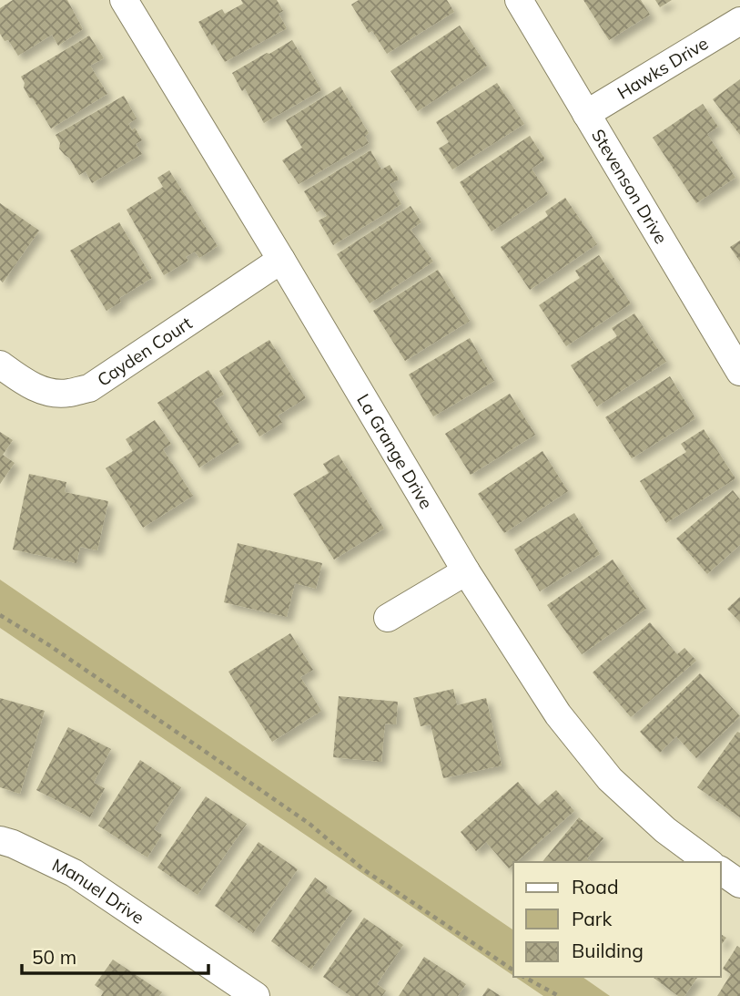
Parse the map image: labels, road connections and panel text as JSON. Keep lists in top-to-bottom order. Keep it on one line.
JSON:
{"streets":{"street":["Hawks Drive","Stevenson Drive","Cayden Court","La Grange Drive","Manuel Drive"]},"crossings":[["Hawks Drive","Stevenson Drive"],["Cayden Court","La Grange Drive"]],"legend":["Road","Park","Building"],"scale_bar":"50 m"}
